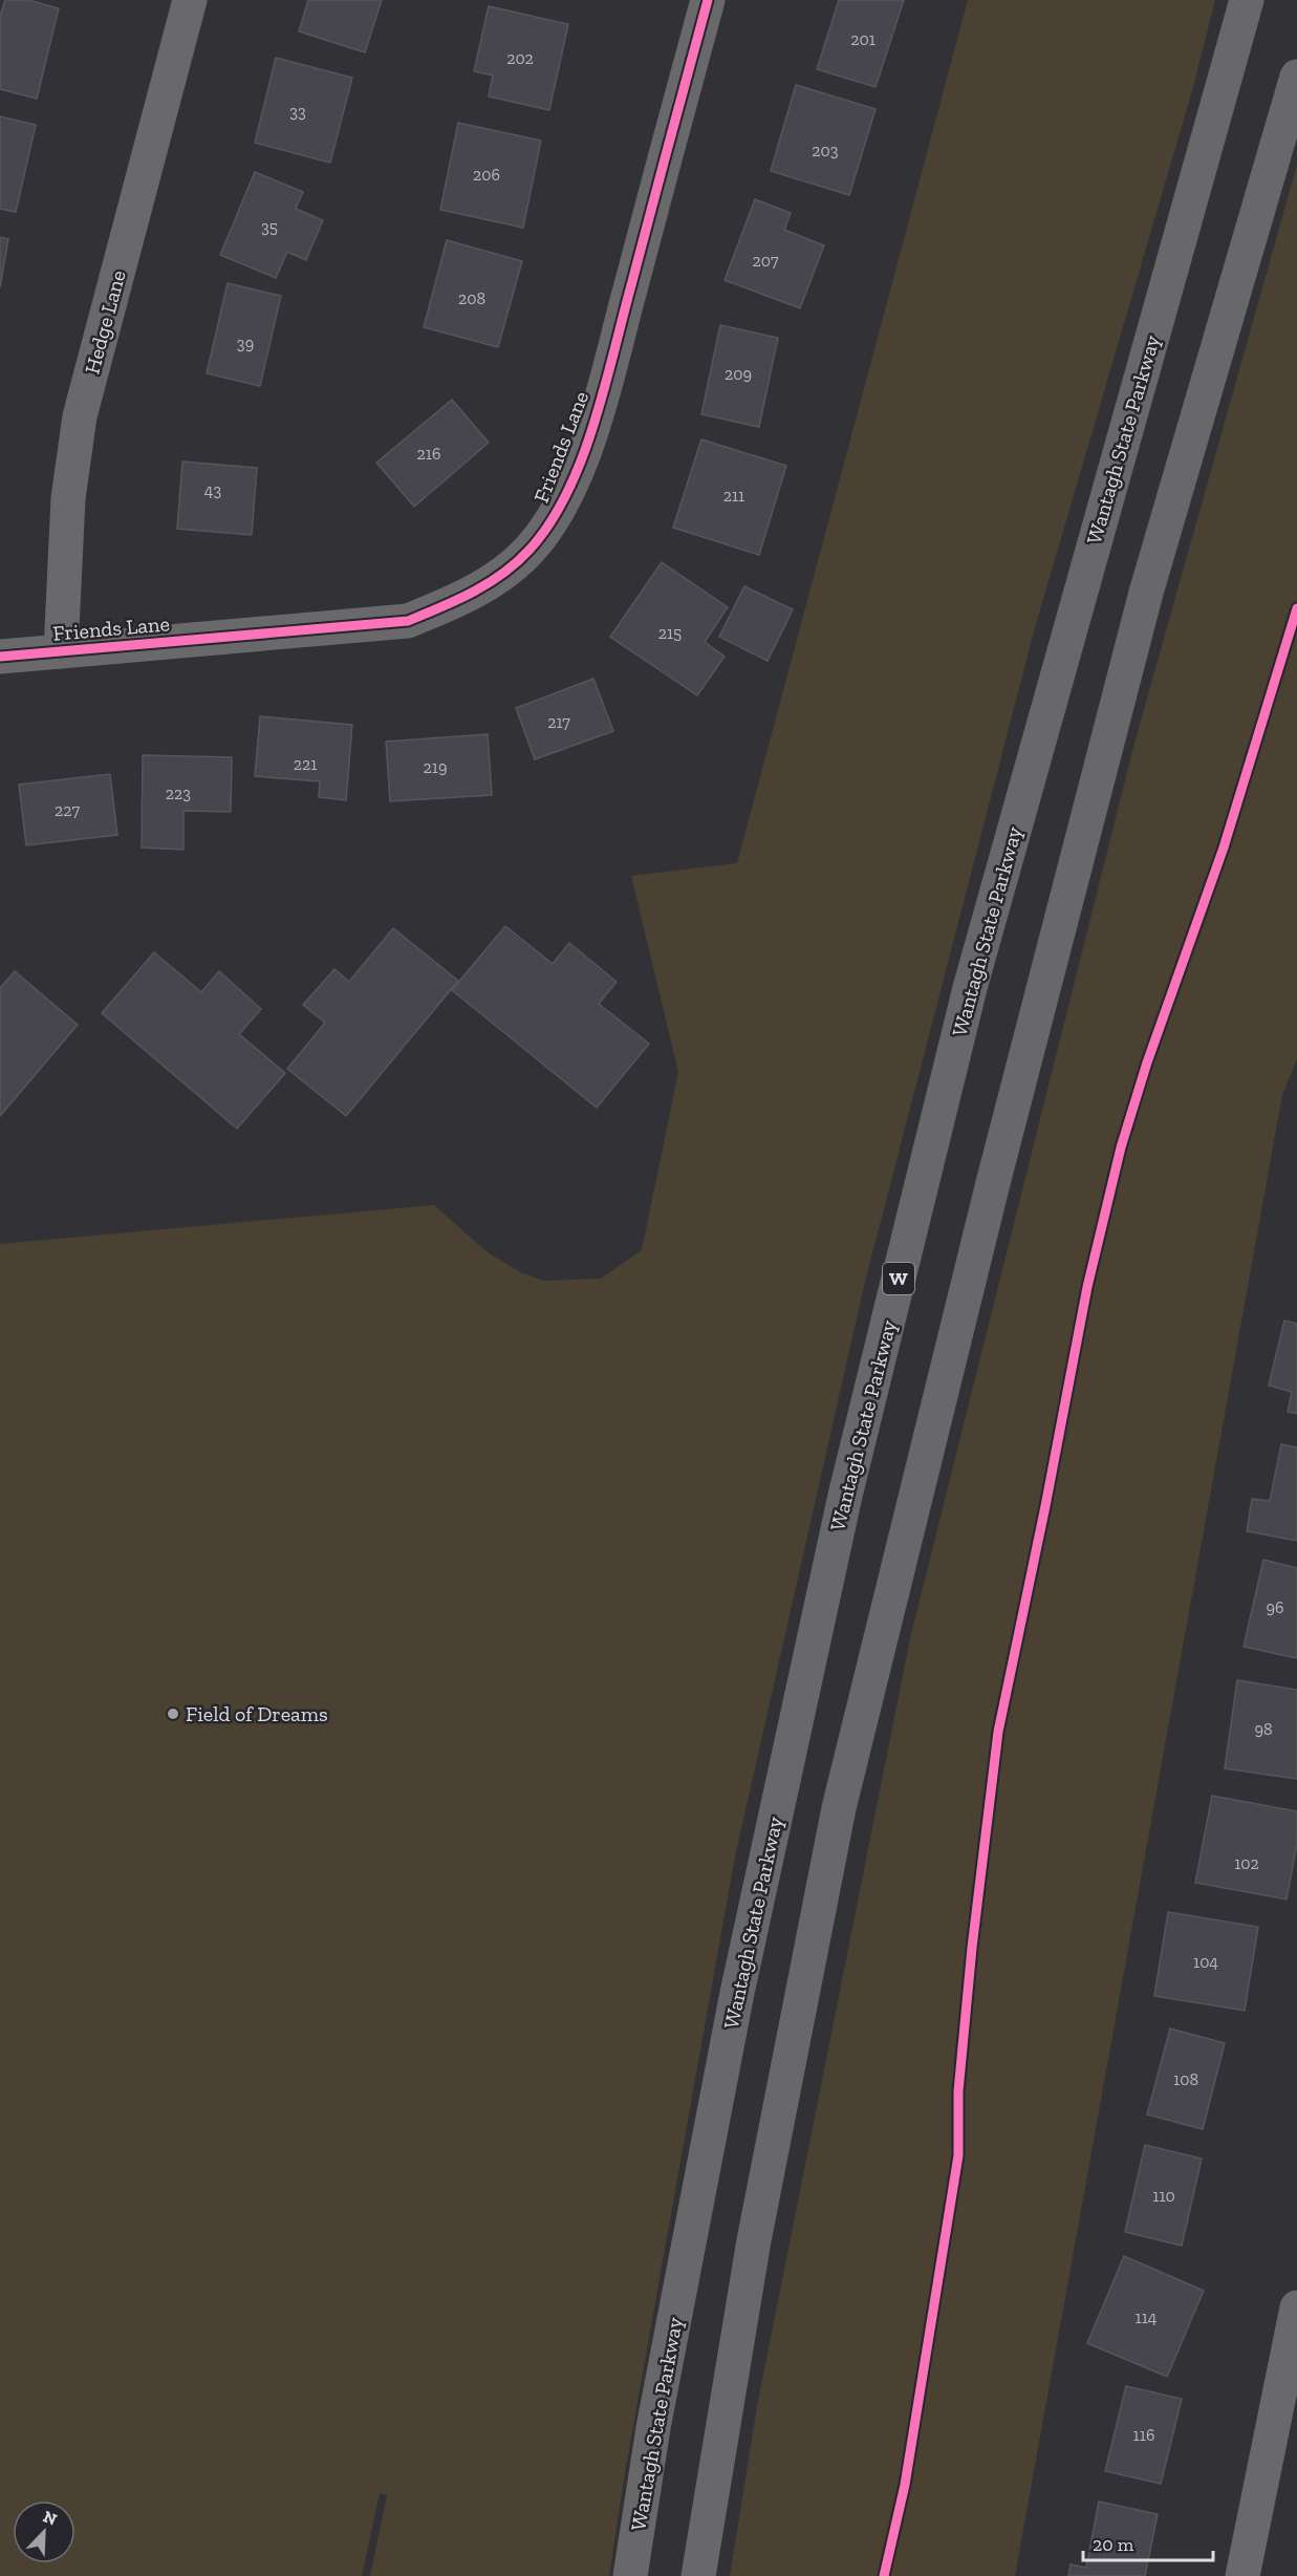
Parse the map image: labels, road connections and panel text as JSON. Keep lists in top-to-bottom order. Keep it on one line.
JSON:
{"streets":{"highway":["Wantagh State Parkway","W"],"street":["Hedge Lane","Friends Lane"]},"crossings":[["Hedge Lane","Friends Lane"]],"places":["Field of Dreams"],"house_numbers":["201","202","33","203","206","35","207","208","39","209","216","43","211","215","217","221","219","223","227","96","98","102","104","108","110","114","116"],"scale_bar":"20 m","north":"top right"}
